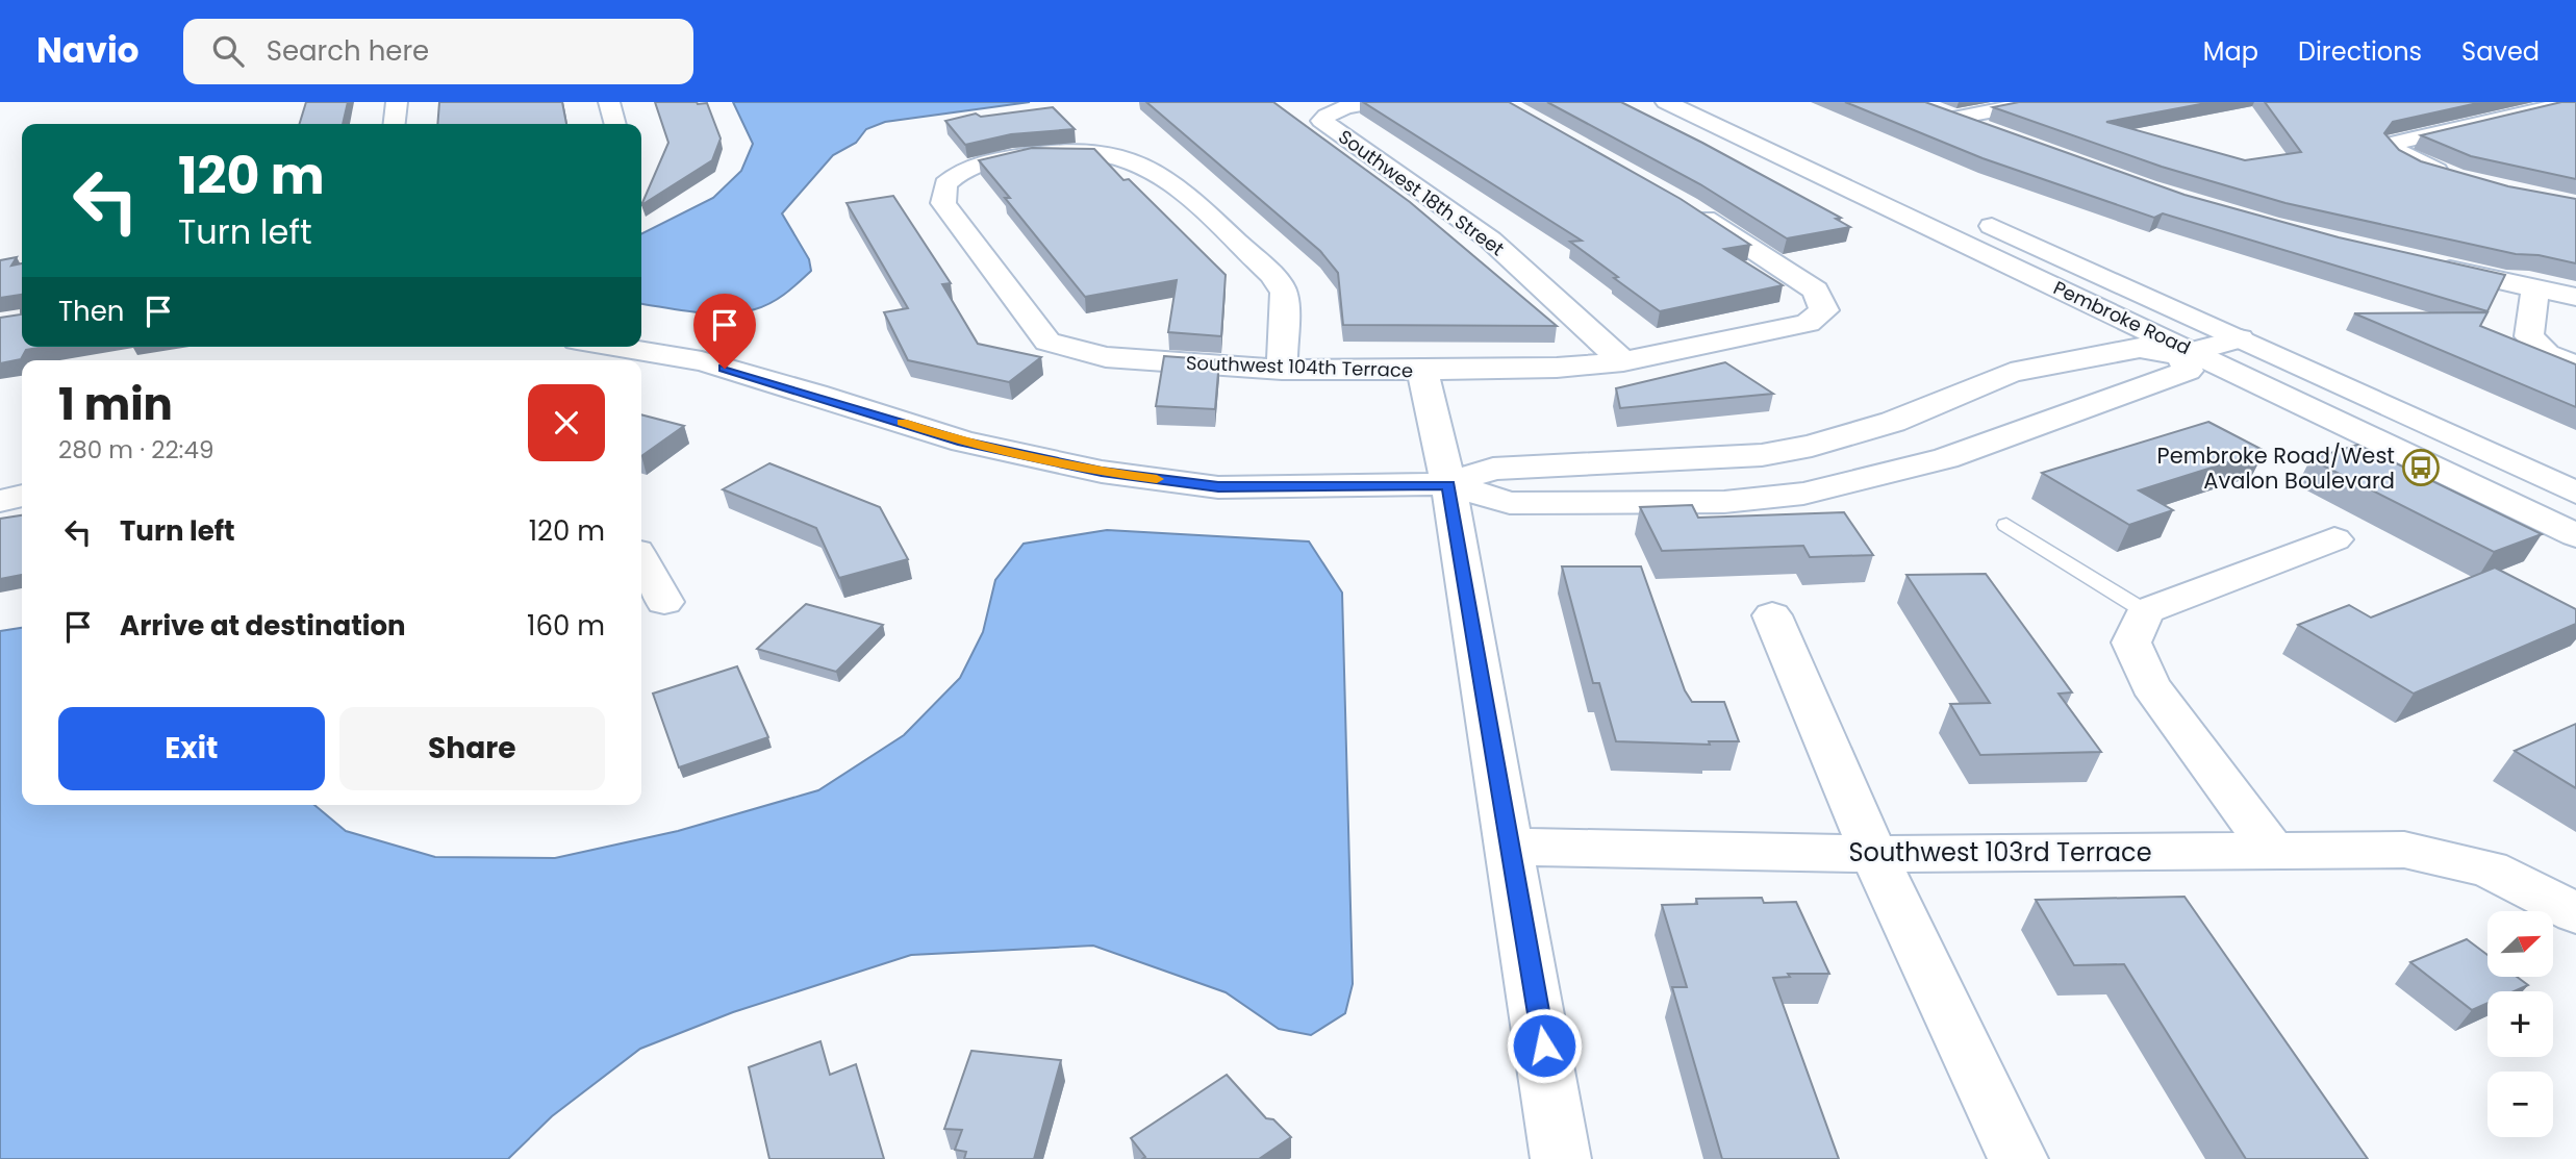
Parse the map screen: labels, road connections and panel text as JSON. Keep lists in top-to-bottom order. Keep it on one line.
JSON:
{"streets":{"street":["Southwest 18th Street","Pembroke Road","Southwest 104th Terrace","Southwest 103rd Terrace"]},"crossings":[["Southwest 18th Street","Southwest 104th Terrace"],["Southwest 104th Terrace","Southwest 103rd Terrace"]],"places":{"bus stop":["Pembroke Road/West Avalon Boulevard"]},"north":"top right","page":{"header":"Navio","search":"Search here","nav":["Map","Directions","Saved"],"turn":["120 m","Turn left"],"then":"Then","heading":["1 min","280 m · 22:49"],"list":[{"name":"Turn left","value":"120 m"},{"name":"Arrive at destination","value":"160 m"}],"buttons":["Exit","Share"],"map_buttons":["+","−"]}}
